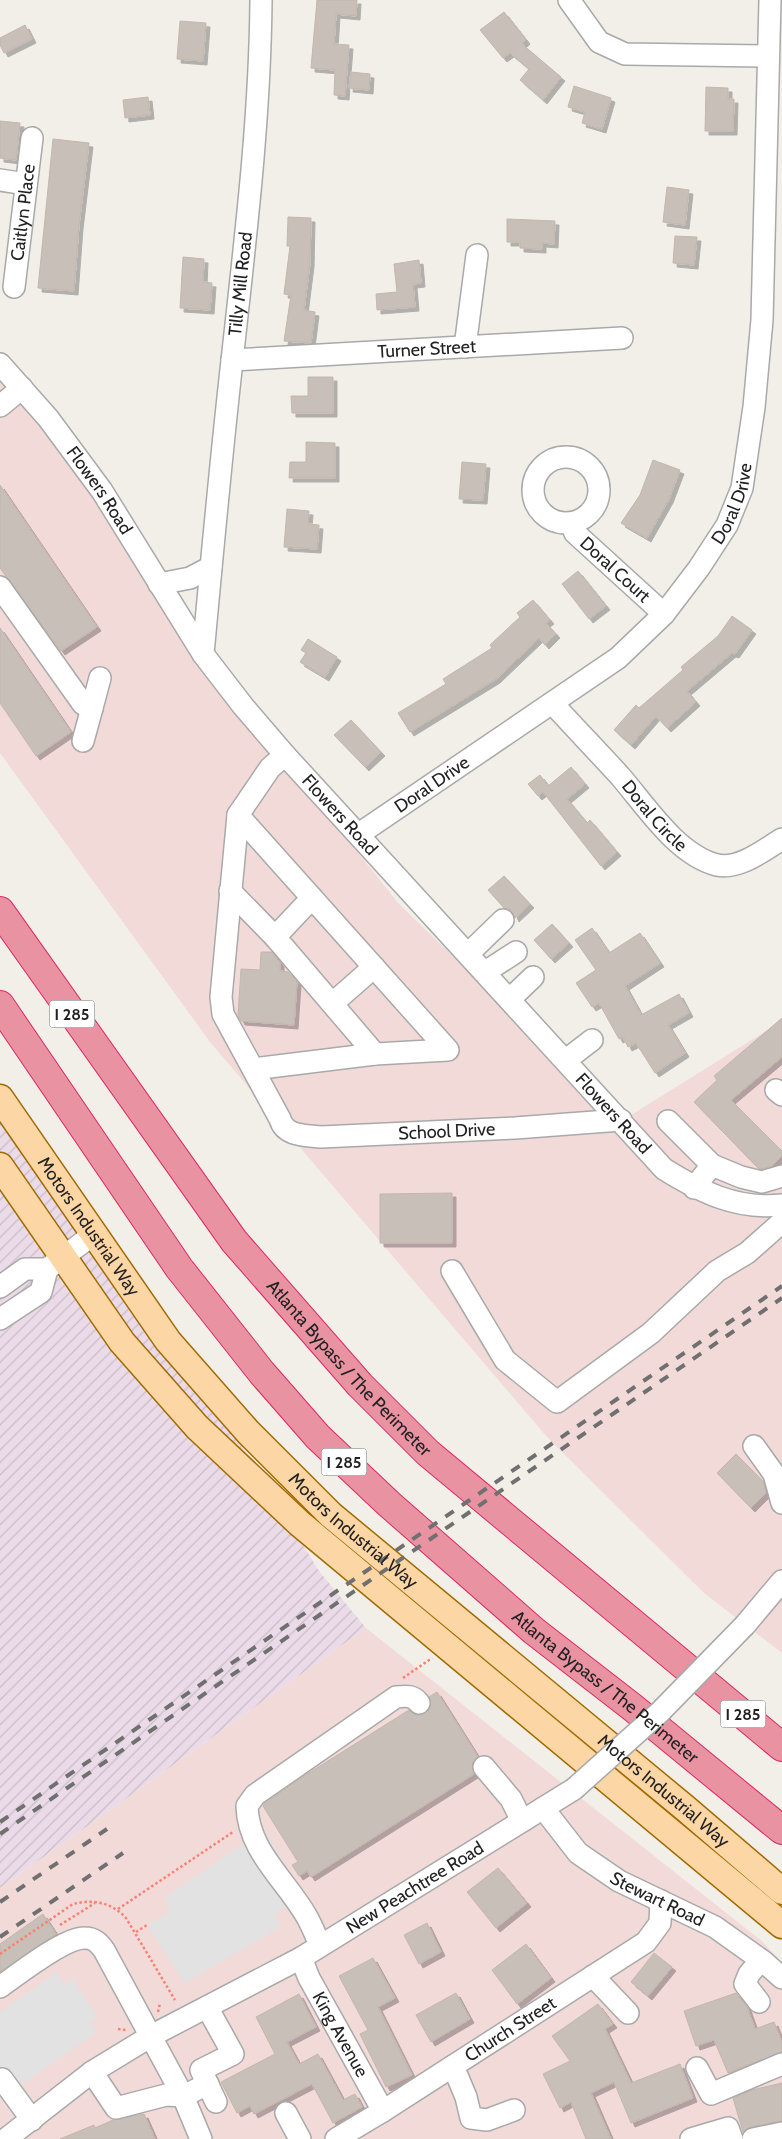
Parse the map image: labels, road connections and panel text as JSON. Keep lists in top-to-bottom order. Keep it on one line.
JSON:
{"streets":{"highway":["I 285","Atlanta Bypass / The Perimeter"],"main road":["Motors Industrial Way"],"street":["Caitlyn Place","Tilly Mill Road","Turner Street","Flowers Road","Doral Drive","Doral Court","Doral Circle","School Drive","New Peachtree Road","Stewart Road","Church Street","King Avenue"]},"crossings":[["Tilly Mill Road","Turner Street"],["Tilly Mill Road","Flowers Road"],["Flowers Road","Doral Drive"],["Flowers Road","School Drive"],["Doral Drive","Doral Court"],["Doral Drive","Doral Circle"],["New Peachtree Road","Stewart Road"],["New Peachtree Road","King Avenue"],["Stewart Road","Church Street"],["Church Street","King Avenue"]]}
